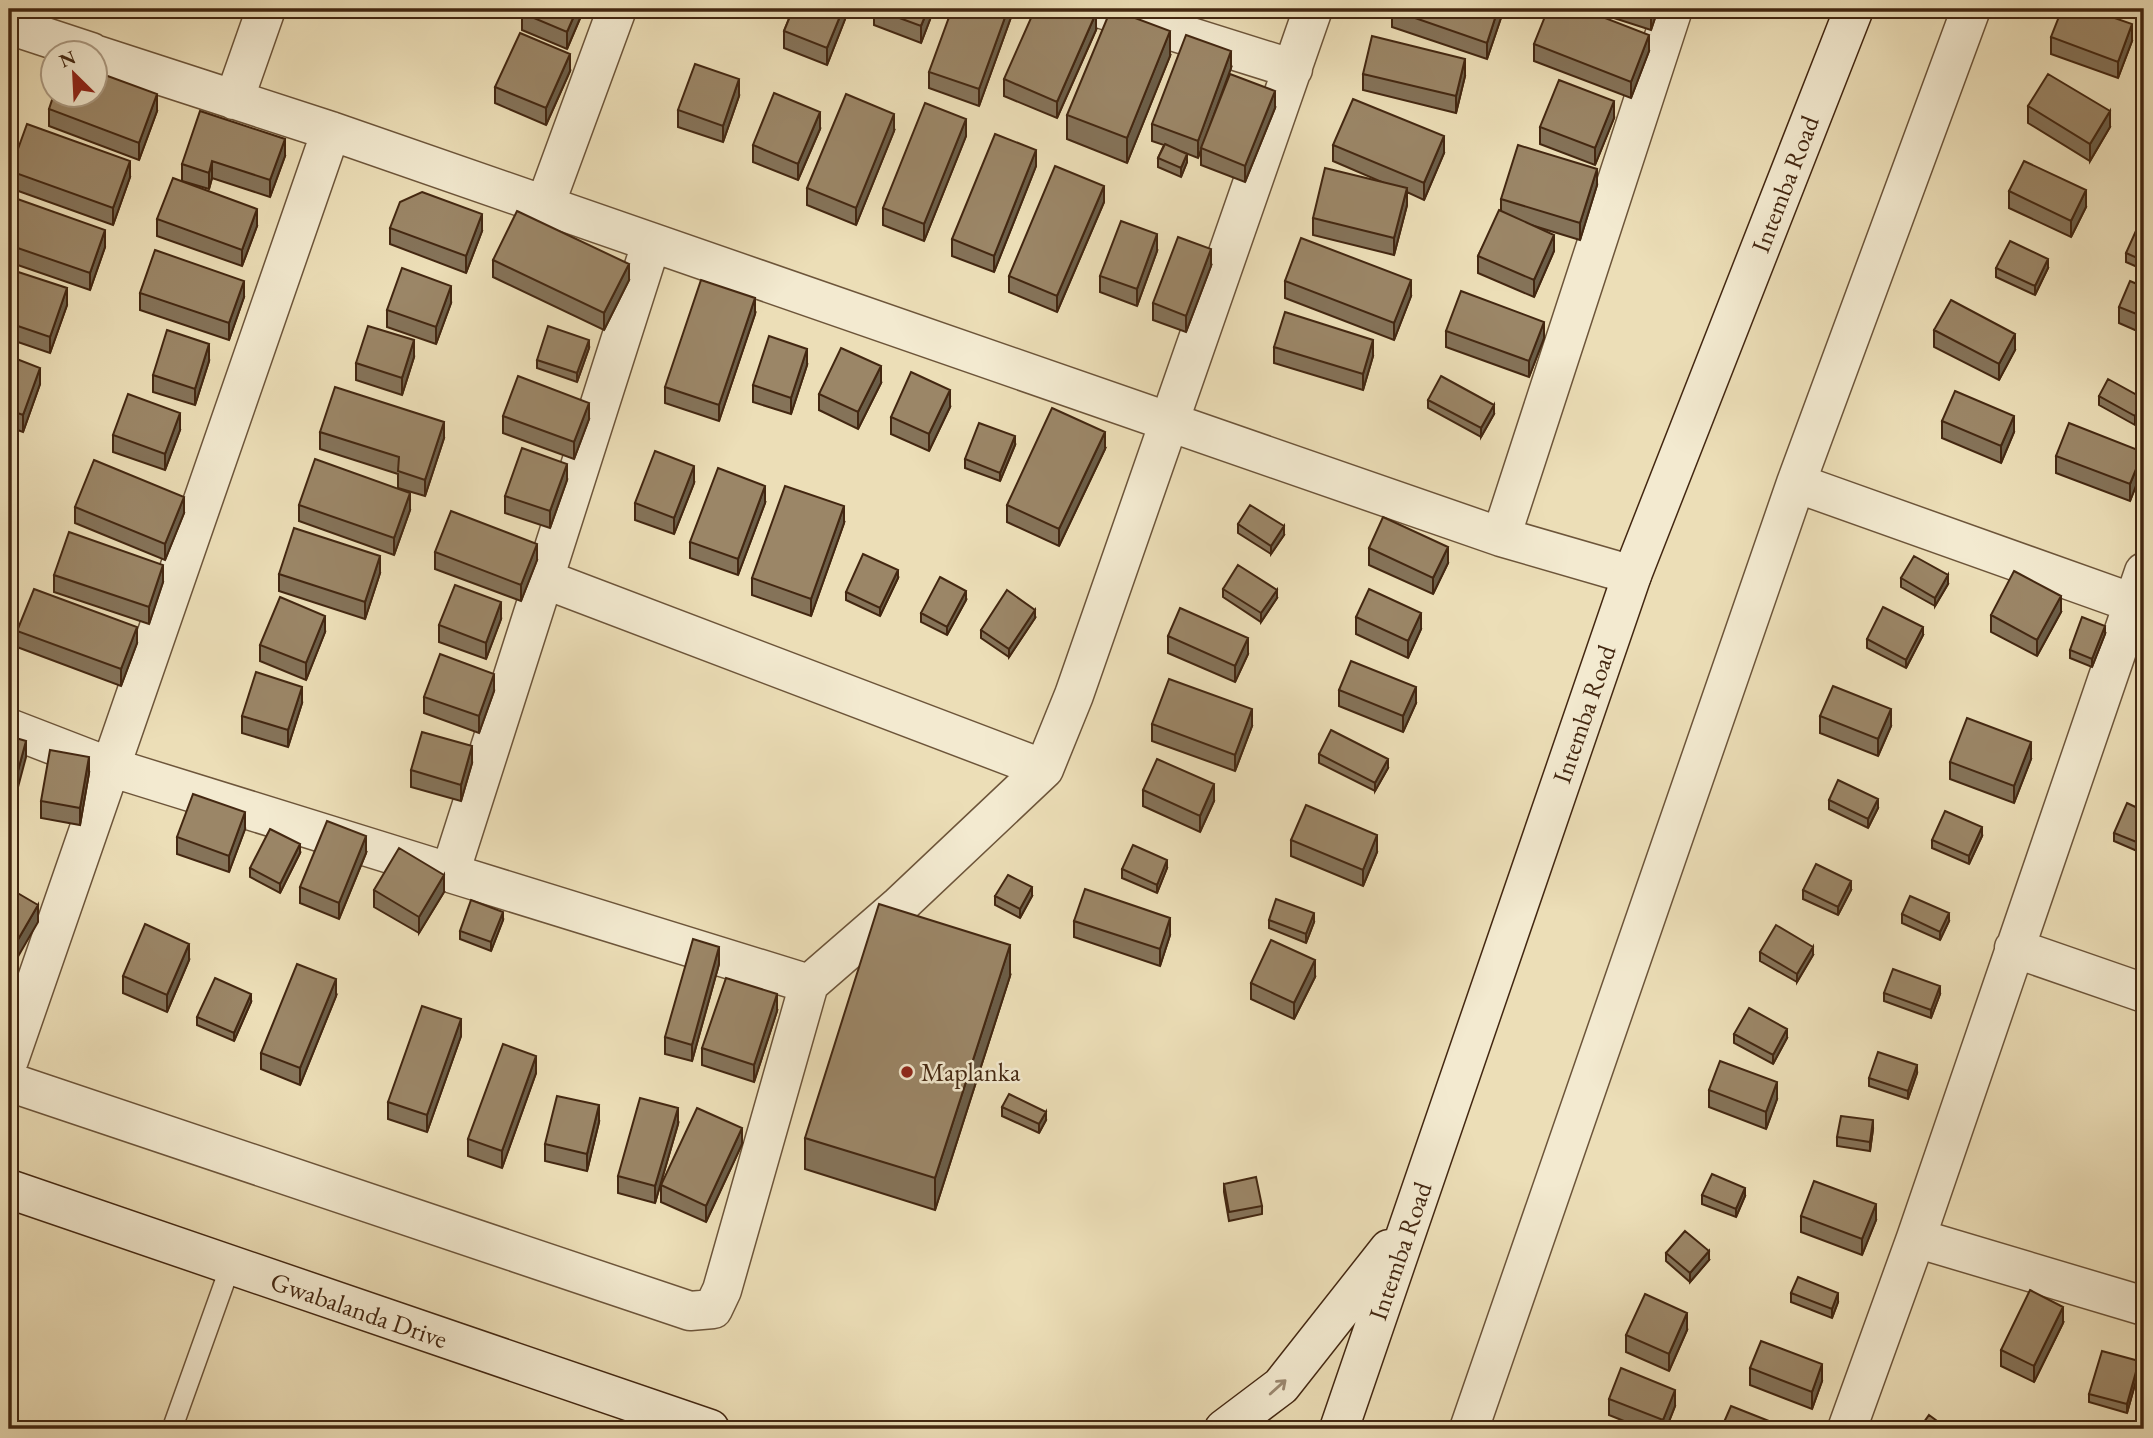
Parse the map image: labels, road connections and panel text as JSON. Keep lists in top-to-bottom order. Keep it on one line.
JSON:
{"streets":{"street":["Intemba Road","Gwabalanda Drive"]},"places":["Maplanka"],"north":"top left"}
